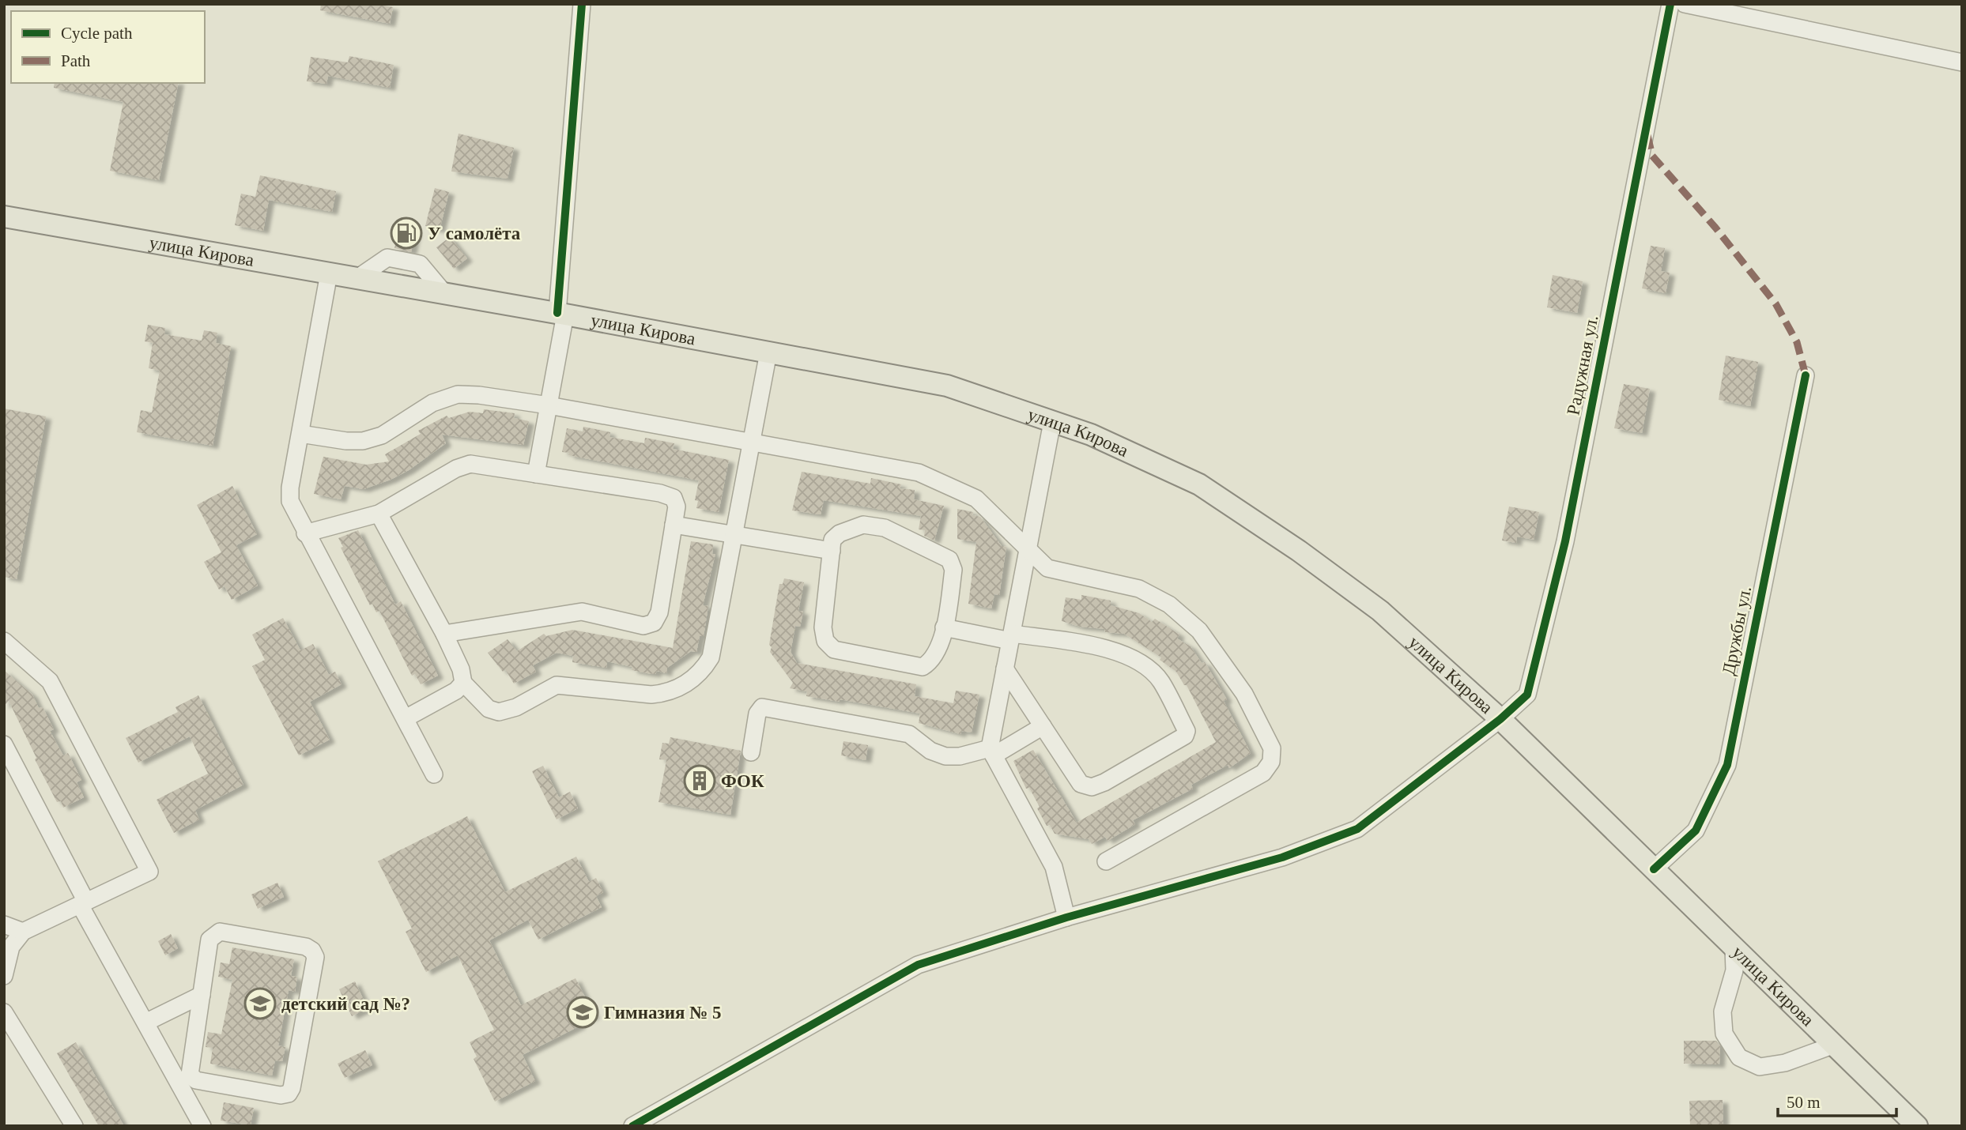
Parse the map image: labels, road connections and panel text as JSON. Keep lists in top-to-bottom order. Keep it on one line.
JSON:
{"streets":{"main road":["улица Кирова"],"street":["Радужная ул.","Дружбы ул."]},"crossings":[["улица Кирова","Радужная ул."],["улица Кирова","Дружбы ул."]],"places":{"fuel station":["У самолёта"],"building":["ФОК"],"school or university":["детский сад №?","Гимназия № 5"]},"legend":["Cycle path","Path"],"scale_bar":"50 m"}
